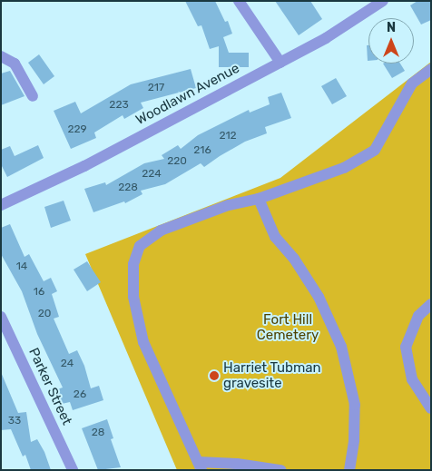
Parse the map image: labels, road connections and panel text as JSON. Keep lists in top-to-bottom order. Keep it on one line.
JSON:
{"streets":{"street":["Woodlawn Avenue","Parker Street"]},"parks":["Fort Hill Cemetery"],"places":["Harriet Tubman gravesite"],"house_numbers":["217","223","229","212","216","220","224","228","14","16","20","24","26","33","28"],"north":"top"}
